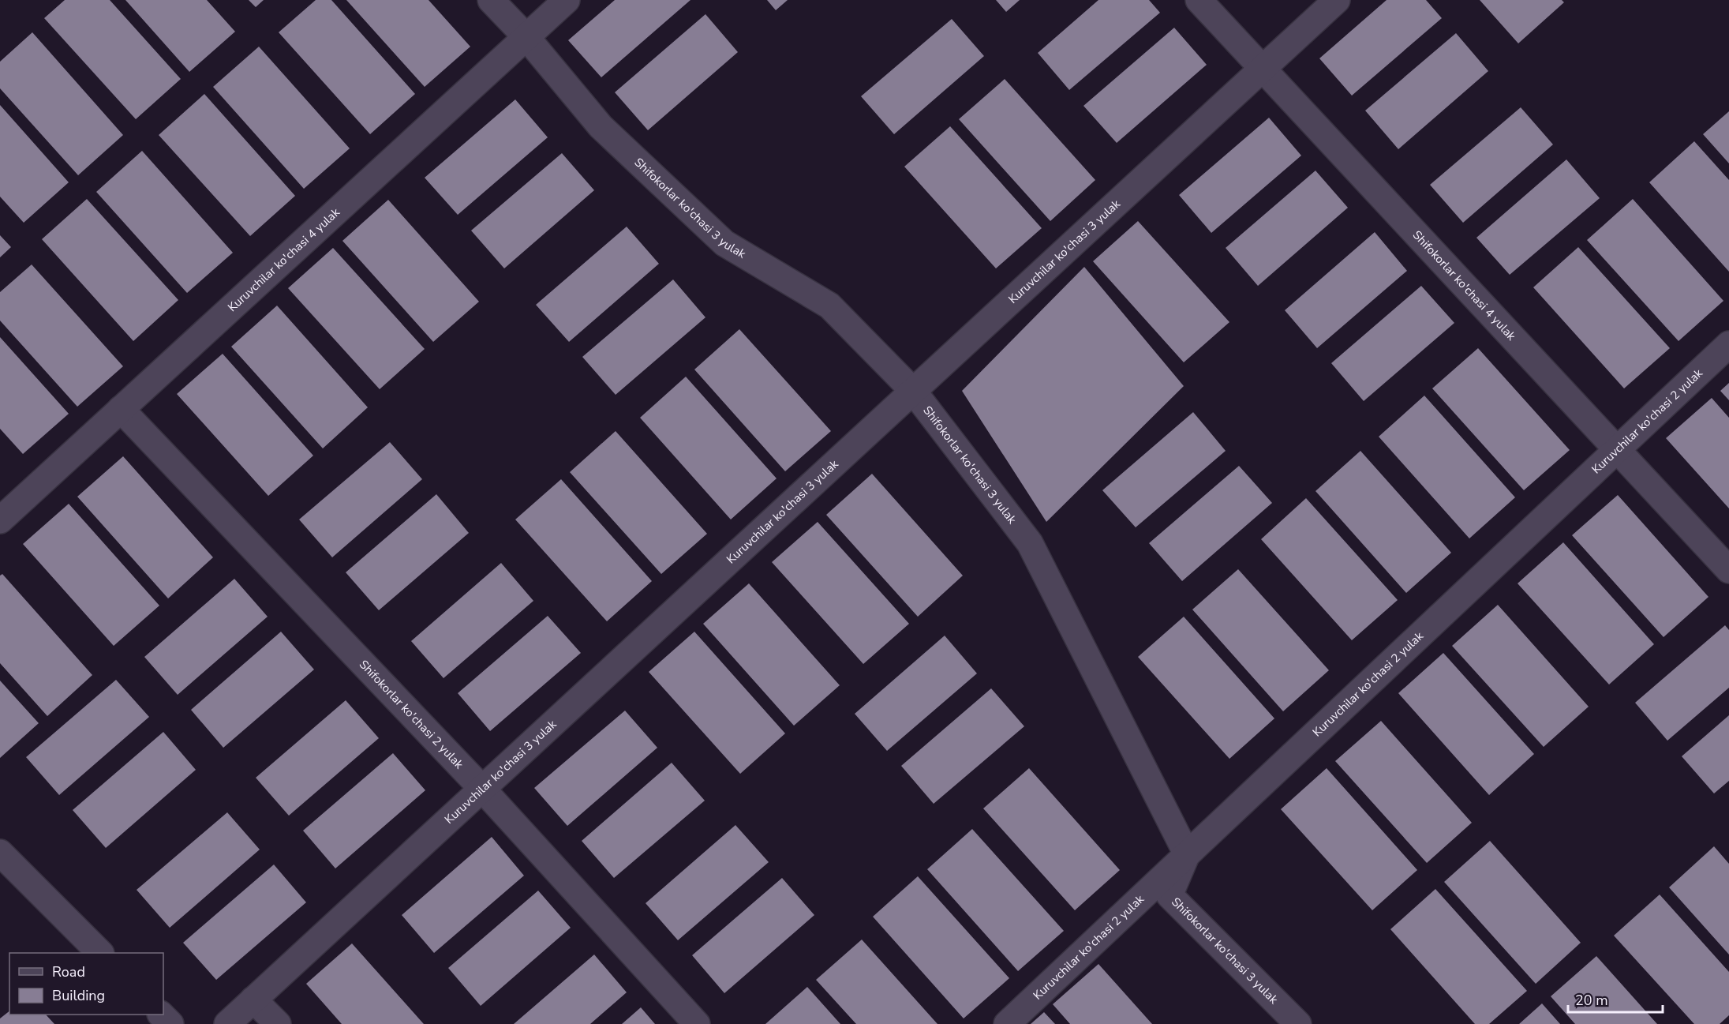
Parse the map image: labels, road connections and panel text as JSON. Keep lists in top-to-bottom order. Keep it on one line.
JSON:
{"streets":{"street":["Shifokorlar ko'chasi 3 yulak","Kuruvchilar ko'chasi 3 yulak","Kuruvchilar ko'chasi 4 yulak","Shifokorlar ko'chasi 4 yulak","Kuruvchilar ko'chasi 2 yulak","Shifokorlar ko'chasi 2 yulak"]},"crossings":[["Shifokorlar ko'chasi 3 yulak","Kuruvchilar ko'chasi 3 yulak"],["Shifokorlar ko'chasi 3 yulak","Kuruvchilar ko'chasi 4 yulak"],["Shifokorlar ko'chasi 3 yulak","Kuruvchilar ko'chasi 2 yulak"],["Kuruvchilar ko'chasi 3 yulak","Shifokorlar ko'chasi 4 yulak"],["Kuruvchilar ko'chasi 3 yulak","Shifokorlar ko'chasi 2 yulak"],["Kuruvchilar ko'chasi 4 yulak","Shifokorlar ko'chasi 2 yulak"],["Shifokorlar ko'chasi 4 yulak","Kuruvchilar ko'chasi 2 yulak"]],"legend":["Road","Building"],"scale_bar":"20 m"}
